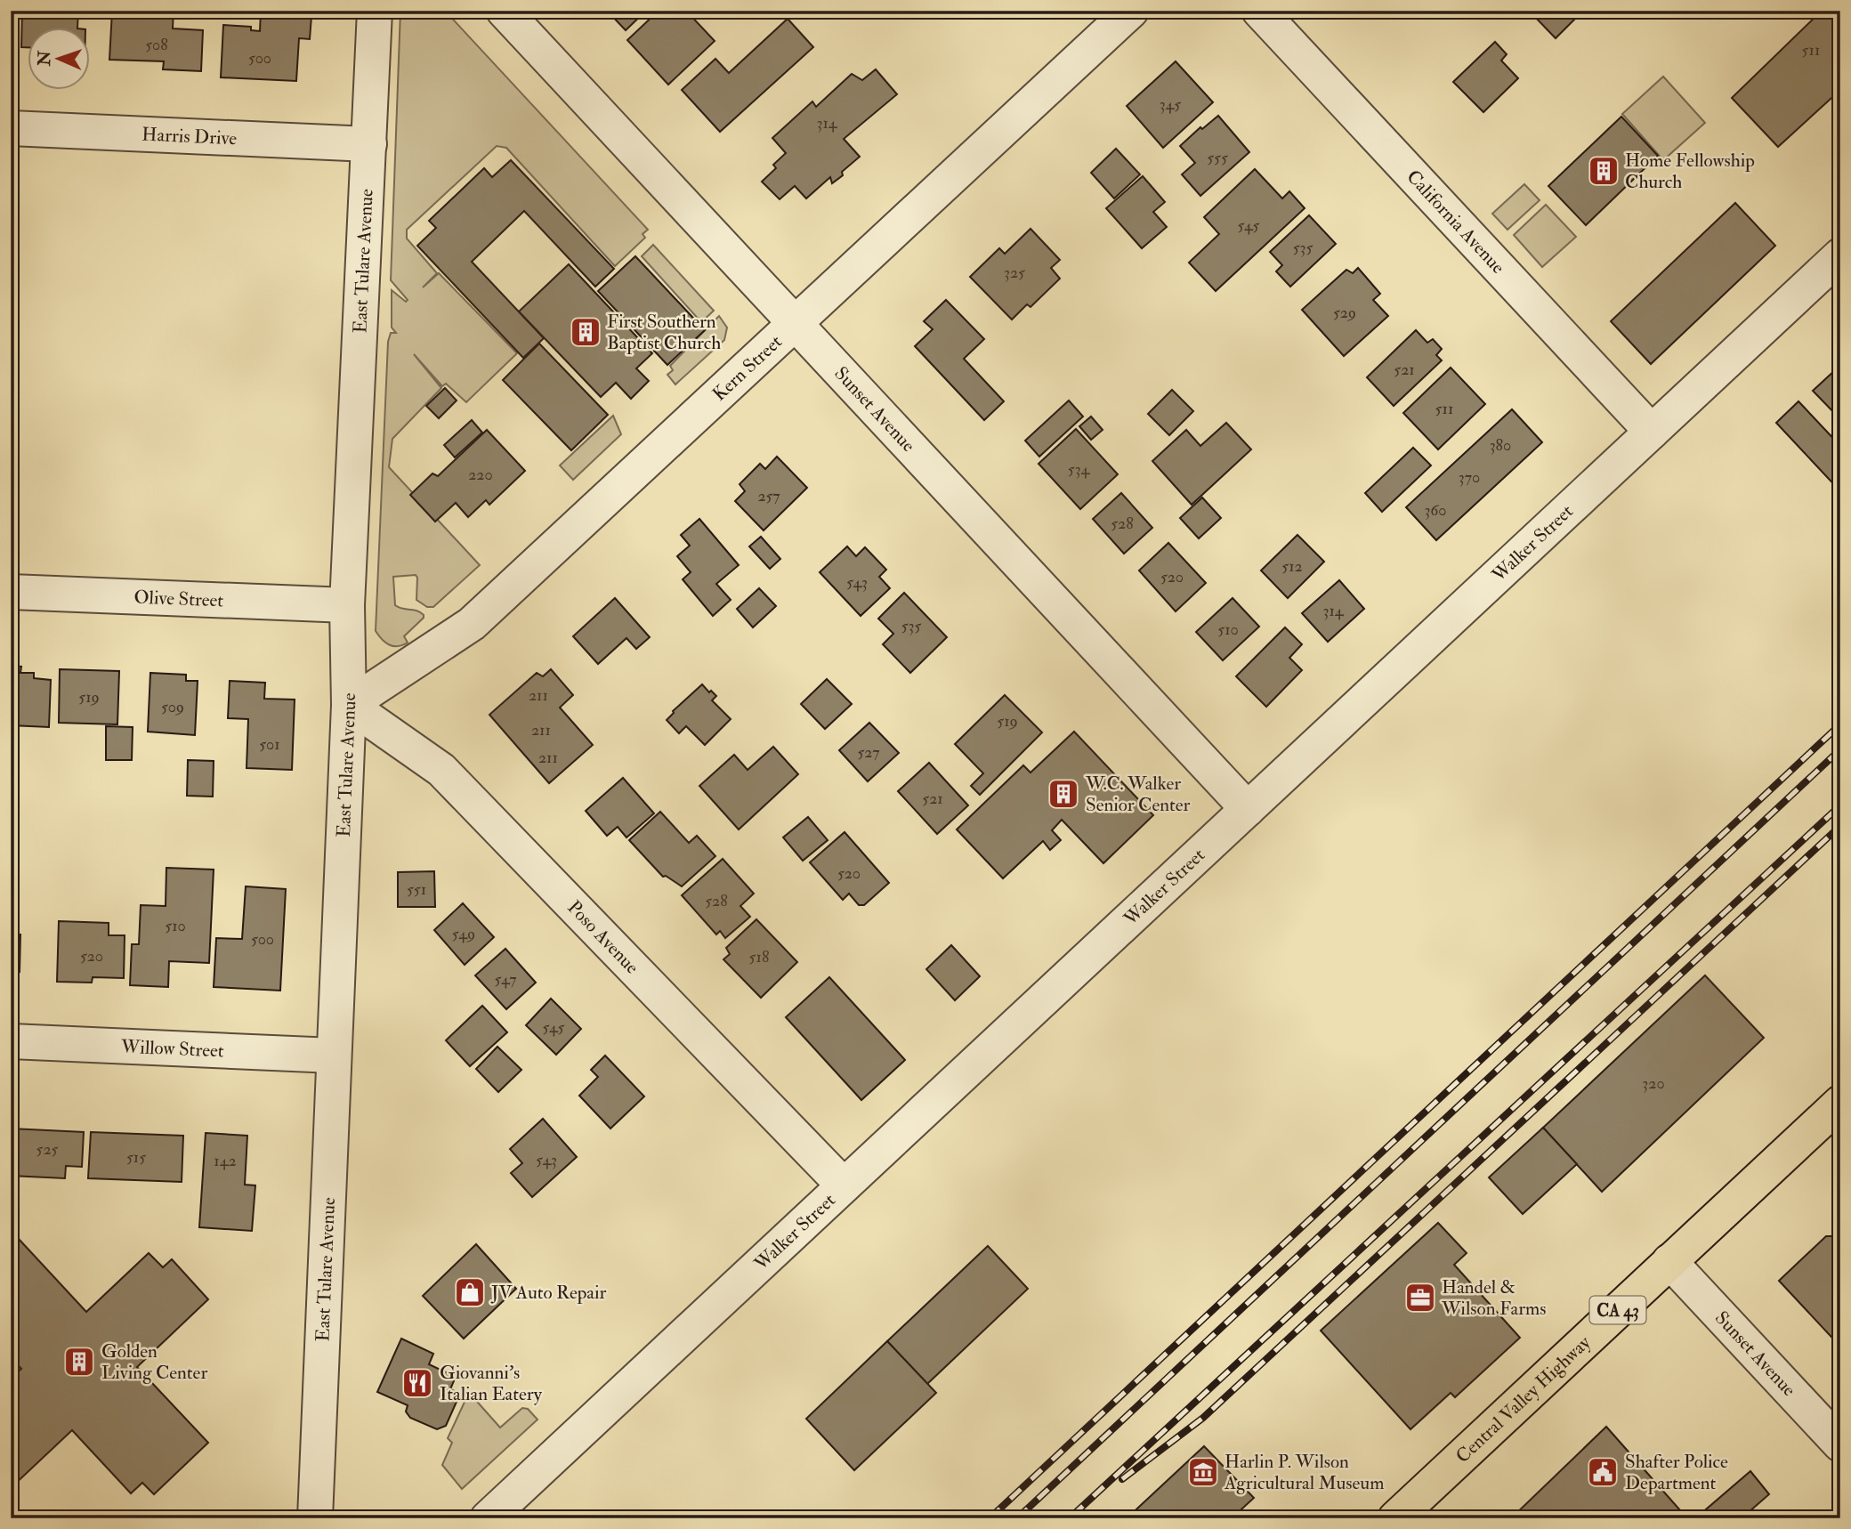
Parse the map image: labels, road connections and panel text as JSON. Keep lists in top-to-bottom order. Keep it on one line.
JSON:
{"streets":{"main road":["CA 43","Central Valley Highway"],"street":["Harris Drive","California Avenue","East Tulare Avenue","Kern Street","Sunset Avenue","Walker Street","Olive Street","Poso Avenue","Willow Street"]},"crossings":[["Harris Drive","East Tulare Avenue"],["California Avenue","Walker Street"],["East Tulare Avenue","Kern Street"],["East Tulare Avenue","Olive Street"],["East Tulare Avenue","Poso Avenue"],["East Tulare Avenue","Willow Street"],["Kern Street","Sunset Avenue"],["Kern Street","Poso Avenue"],["Sunset Avenue","Walker Street"],["Sunset Avenue","Central Valley Highway"],["Walker Street","Poso Avenue"]],"places":{"building":["Home Fellowship Church","First Southern Baptist Church","W.C. Walker Senior Center","Golden Living Center"],"shop":["JV Auto Repair"],"office":["Handel & Wilson Farms"],"restaurant":["Giovanni's Italian Eatery"],"museum":["Harlin P. Wilson Agricultural Museum"],"public building":["Shafter Police Department"]},"house_numbers":["508","511","500","345","314","555","545","535","325","529","521","511","380","534","220","370","257","360","528","512","520","543","314","535","510","211","519","509","519","211","501","527","211","521","520","551","528","510","549","500","520","518","547","545","320","525","515","543","142"],"north":"left"}
